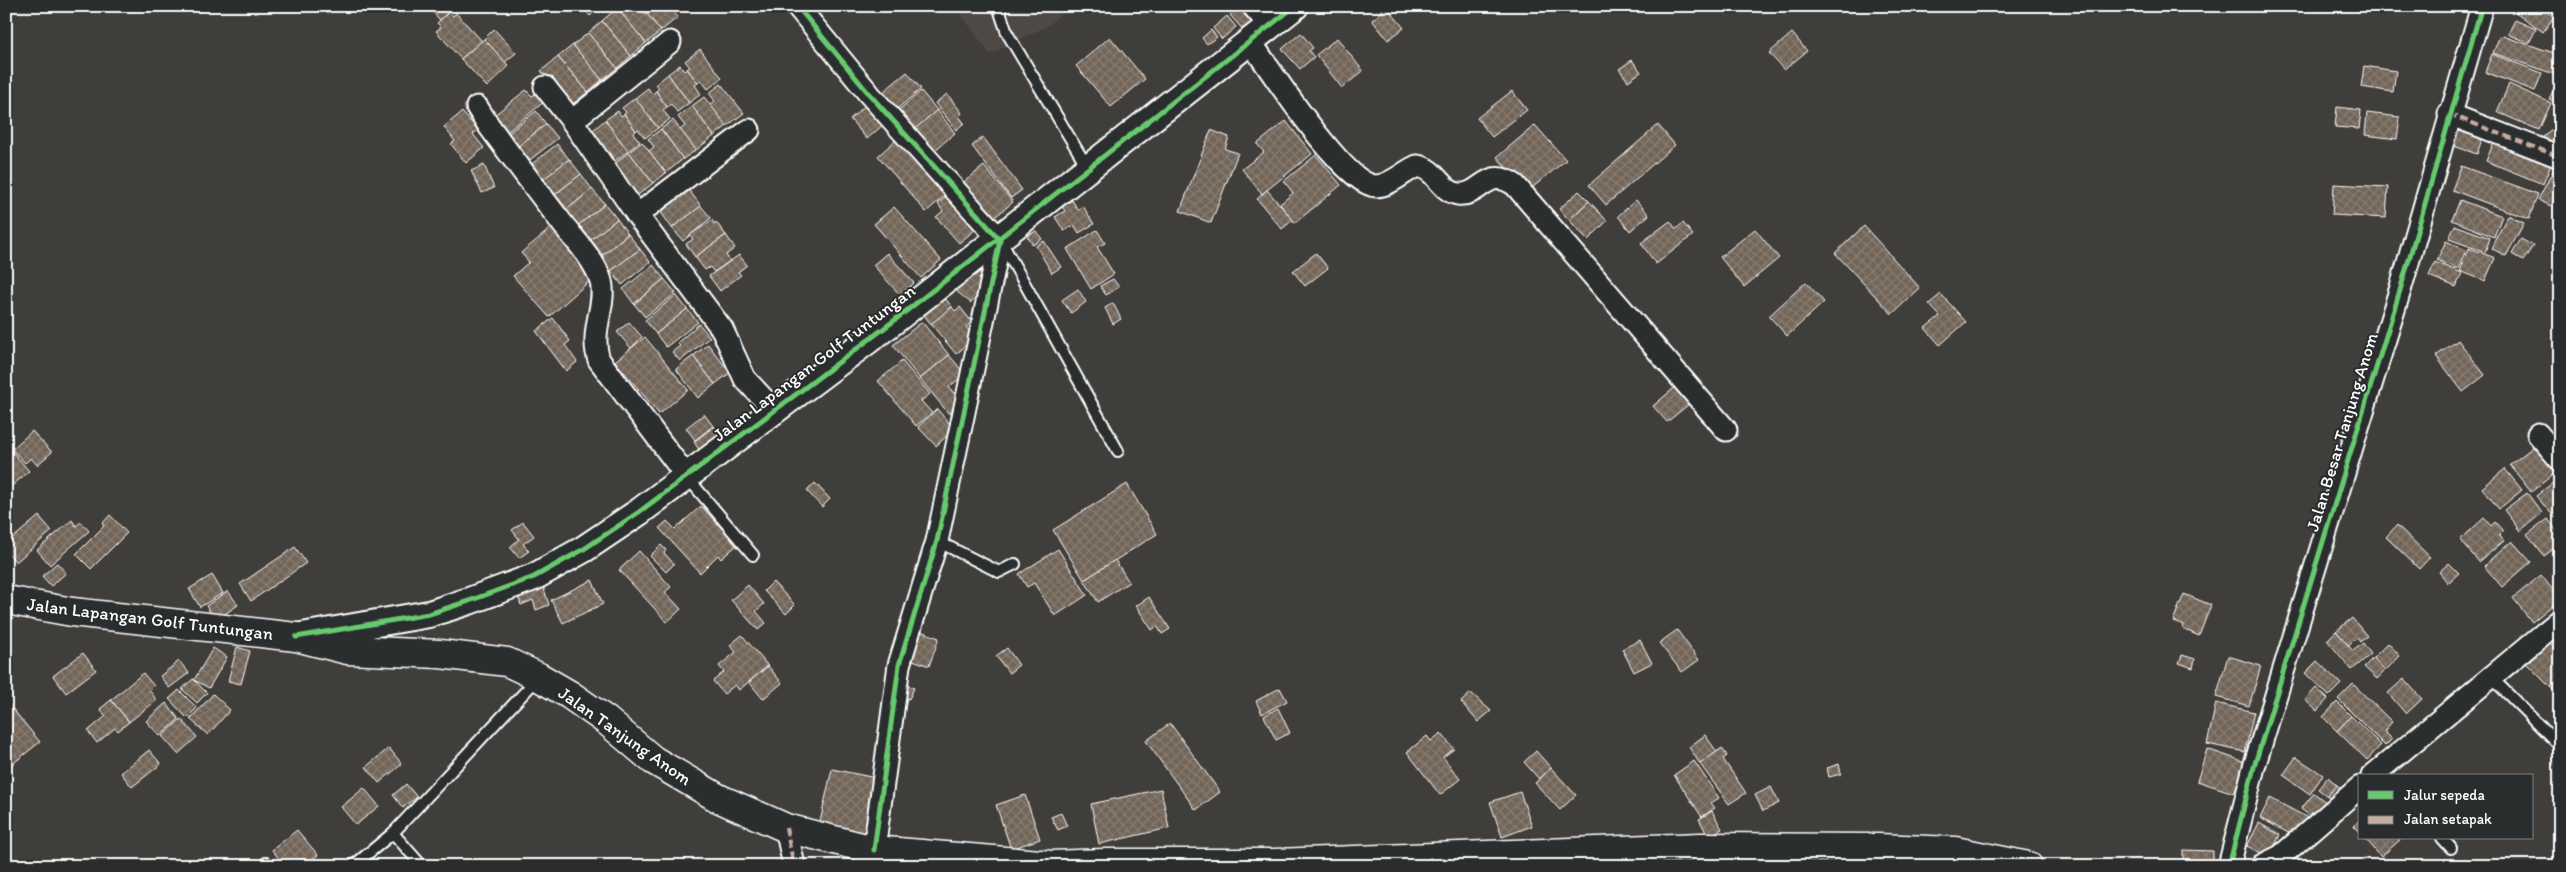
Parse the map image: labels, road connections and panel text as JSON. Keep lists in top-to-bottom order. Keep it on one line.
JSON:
{"streets":{"main road":["Jalan Lapangan Golf Tuntungan","Jalan Tanjung Anom"],"street":["Jalan Besar Tanjung Anom"]},"crossings":[["Jalan Lapangan Golf Tuntungan","Jalan Tanjung Anom"]],"legend":["Jalur sepeda","Jalan setapak"]}
